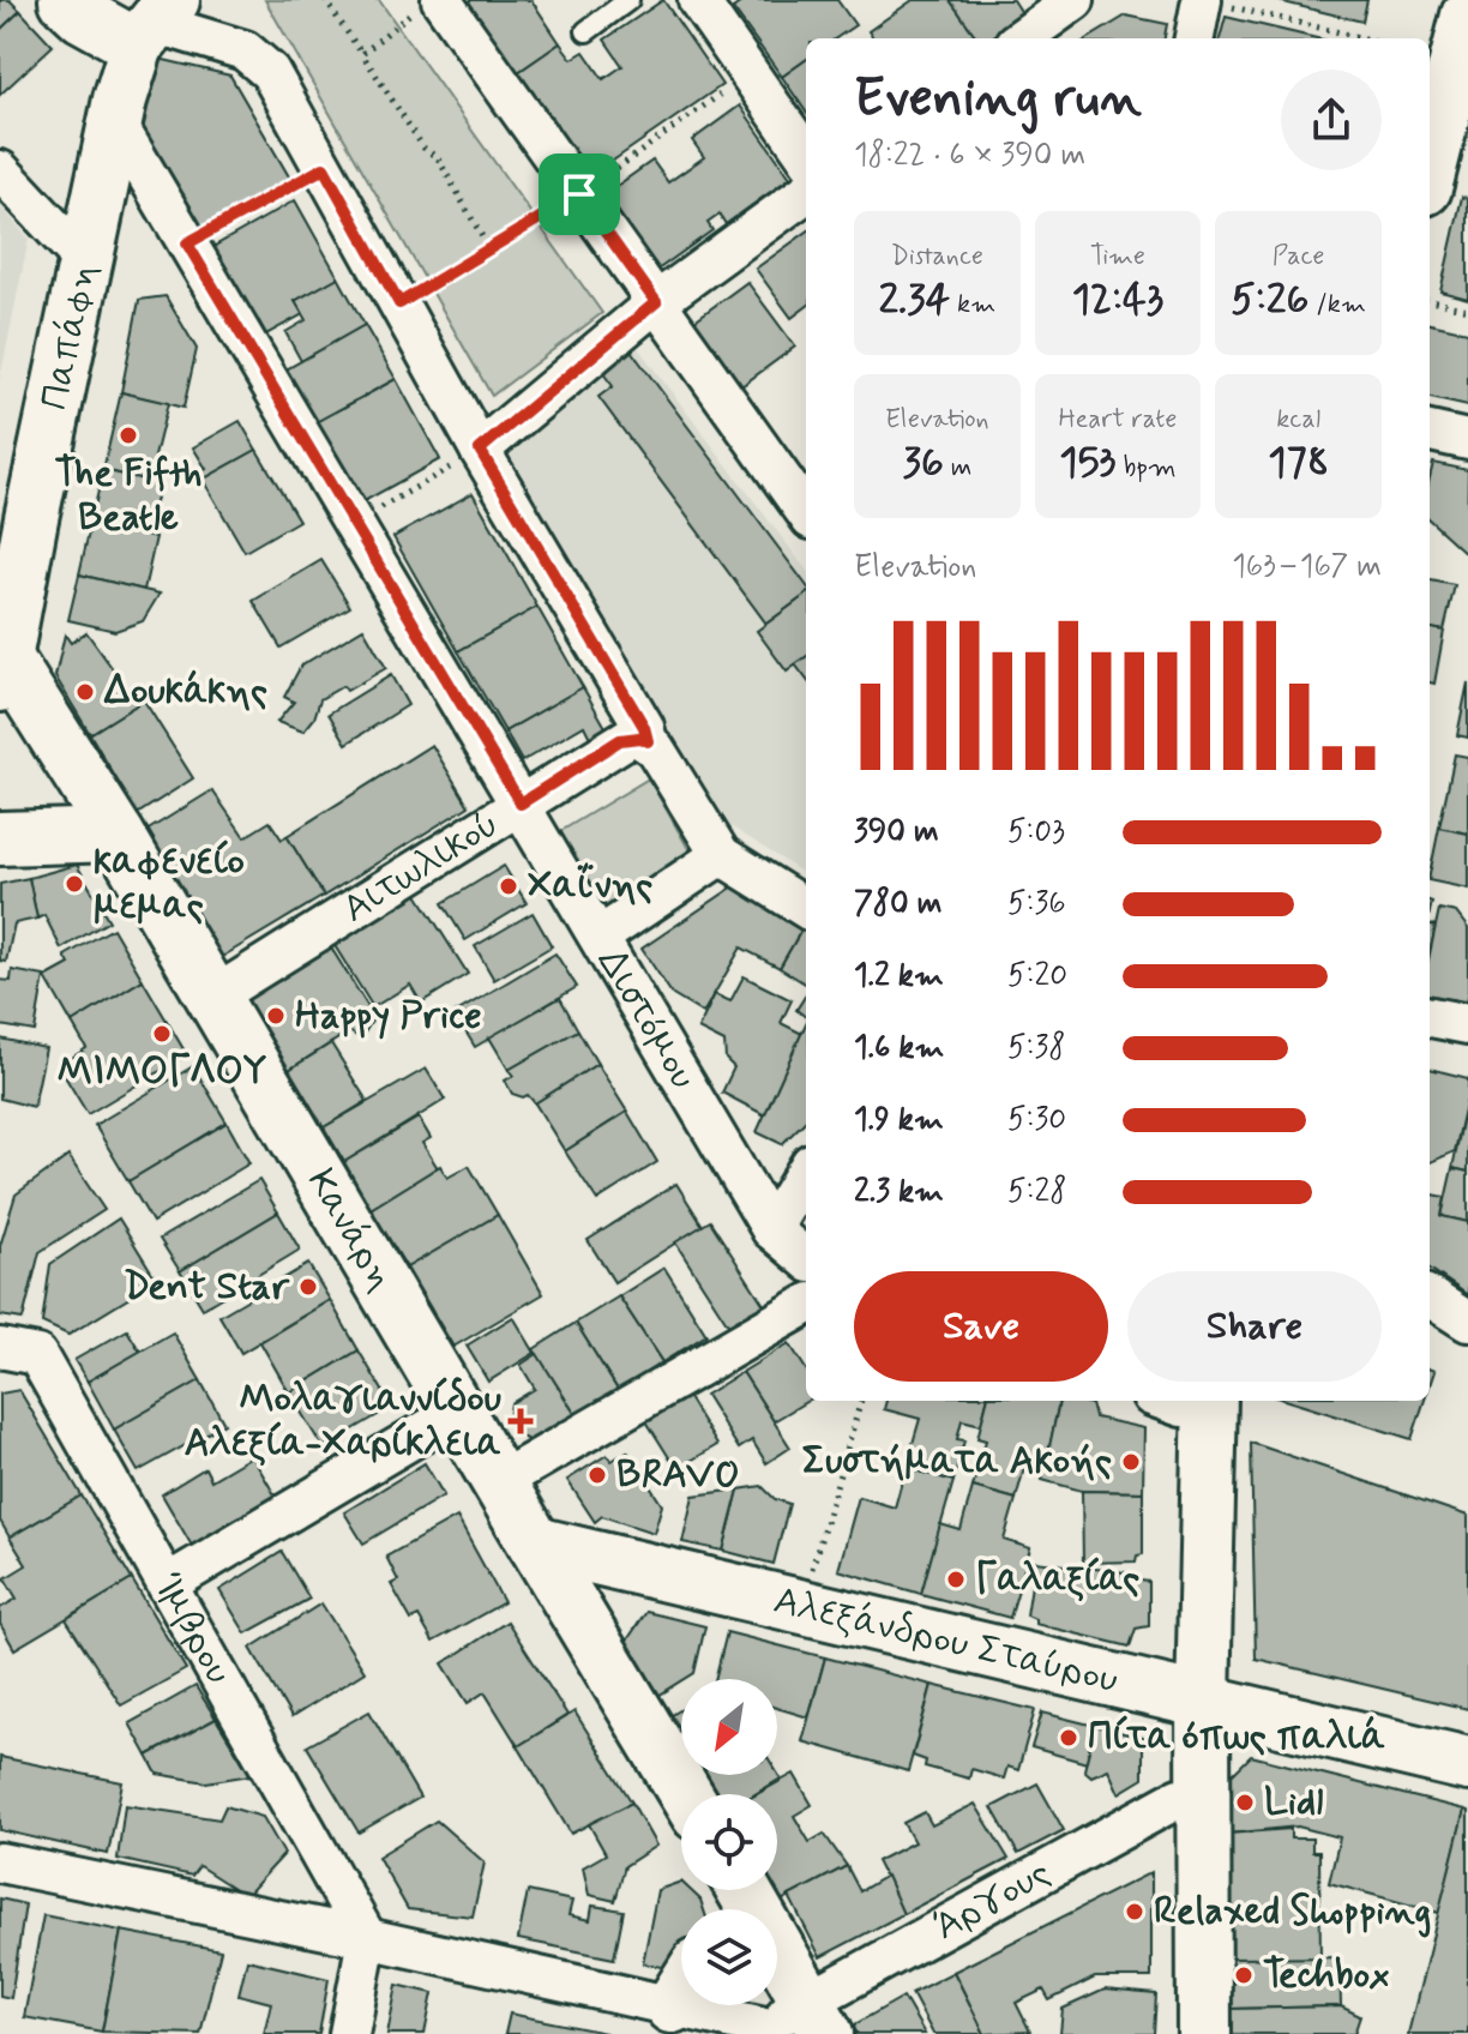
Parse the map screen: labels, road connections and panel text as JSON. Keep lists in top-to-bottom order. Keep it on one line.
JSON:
{"streets":{"street":["Παπάφη","Αιτωλικού","Διστόμου","Κανάρη","Ίμβρου","Αλεξάνδρου Σταύρου","Άργους"]},"crossings":[["Παπάφη","Διστόμου"],["Παπάφη","Κανάρη"],["Αιτωλικού","Διστόμου"],["Αιτωλικού","Κανάρη"],["Κανάρη","Αλεξάνδρου Σταύρου"]],"places":{"other":["The Fifth Beatle","Δουκάκης","καφενείο μεμας","Χαΐνης","Happy Price","ΜΙΜΟΓΛΟΥ","Dent Star","Συστήματα Ακοής","BRAVO","Γαλαξίας","Πίτα όπως παλιά","Lidl","Relaxed Shopping","Techbox"],"health":["Μολαγιαννίδου Αλεξία-Χαρίκλεια"]},"north":"bottom left","page":{"heading":["Evening run","18:22 · 6 × 390 m"],"stats":[["Distance","2.34 km"],["Time","12:43"],["Pace","5:26 /km"],["Elevation","36 m"],["Heart rate","153 bpm"],["kcal","178"]],"chart":["Elevation","163–167 m"],"list":[{"name":"390 m","note":"5:03"},{"name":"780 m","note":"5:36"},{"name":"1.2 km","note":"5:20"},{"name":"1.6 km","note":"5:38"},{"name":"1.9 km","note":"5:30"},{"name":"2.3 km","note":"5:28"}],"buttons":["Save","Share"]}}
